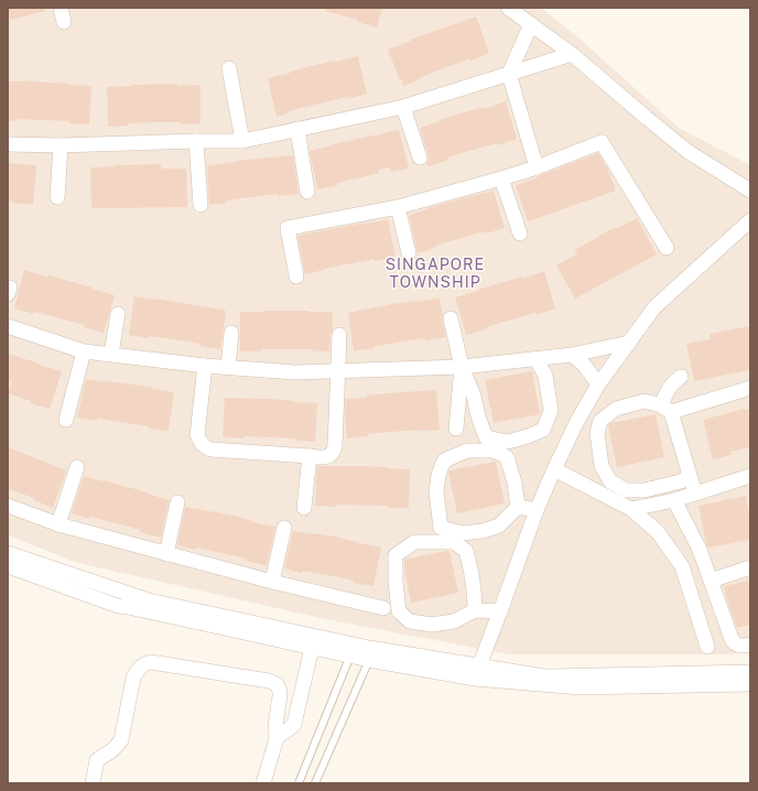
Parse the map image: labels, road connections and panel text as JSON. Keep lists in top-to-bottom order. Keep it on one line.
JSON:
{"districts":["SINGAPORE TOWNSHIP"]}
